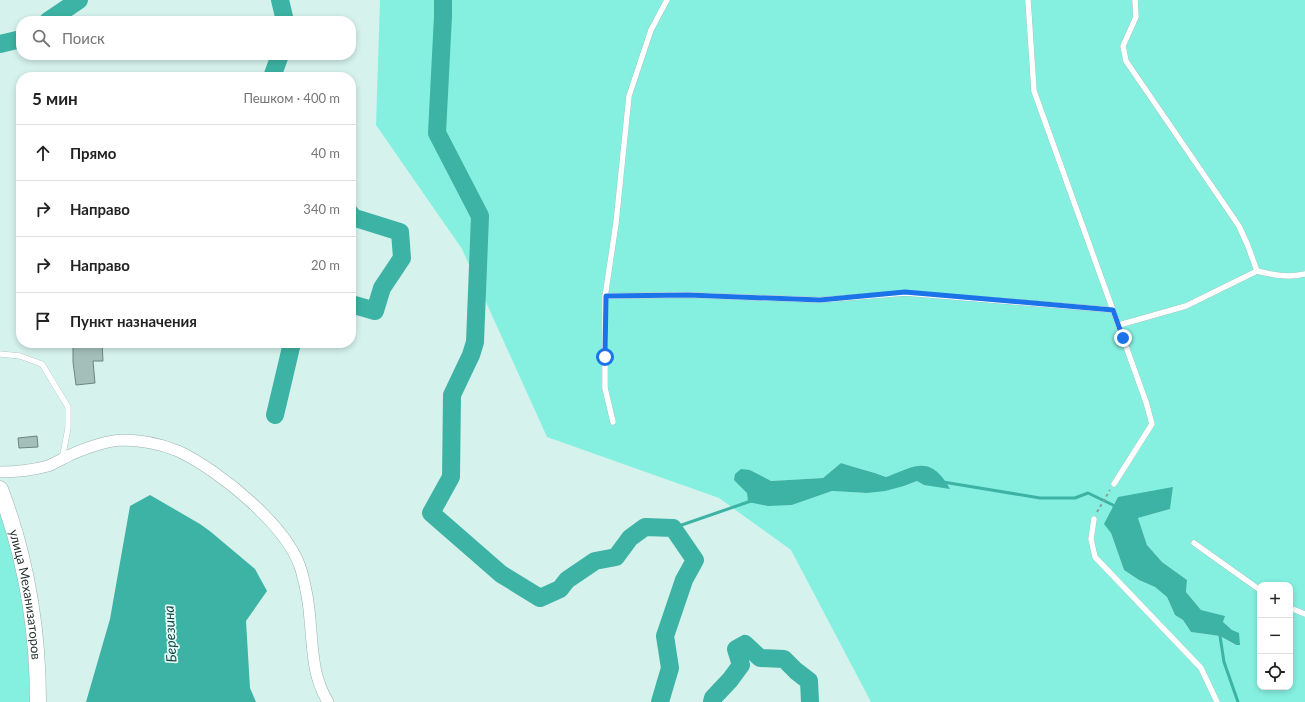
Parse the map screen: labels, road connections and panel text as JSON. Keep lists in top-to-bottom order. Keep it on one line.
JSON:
{"streets":{"street":["улица Механизаторов"]},"water":["Березина"],"page":{"search":"Поиск","heading":["5 мин","Пешком · 400 m"],"list":[["Прямо","40 m"],["Направо","340 m"],["Направо","20 m"],"Пункт назначения"],"map_buttons":["+","−"]}}
